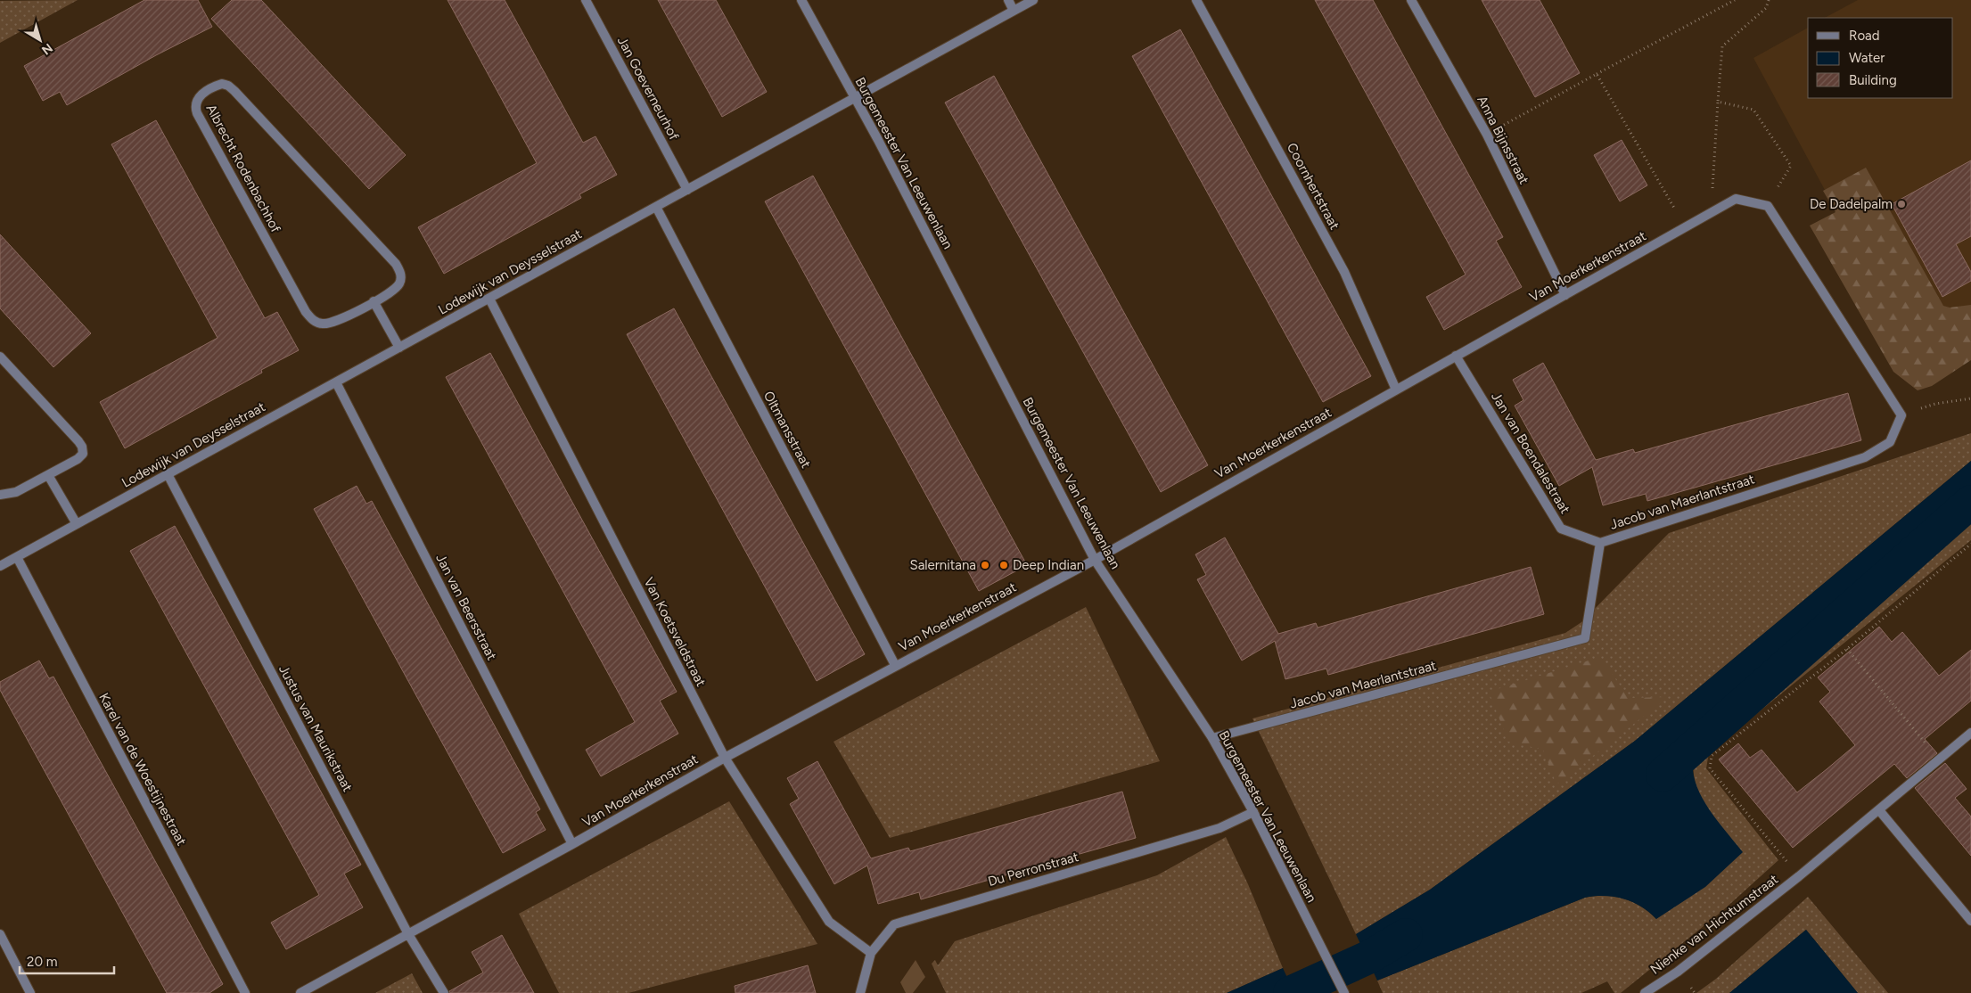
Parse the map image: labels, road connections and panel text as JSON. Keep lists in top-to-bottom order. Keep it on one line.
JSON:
{"streets":{"street":["Jan Goeverneurhof","Anna Bijnsstraat","Burgemeester Van Leeuwenlaan","Albrecht Rodenbachhof","Coornhertstraat","Van Moerkerkenstraat","Lodewijk van Deysselstraat","Oltmansstraat","Jan van Boendalestraat","Jacob van Maerlantstraat","Jan van Beersstraat","Van Koetsveldstraat","Justus van Maurikstraat","Karel van de Woestijnestraat","Du Perronstraat","Nienke van Hichtumstraat"]},"crossings":[["Jan Goeverneurhof","Lodewijk van Deysselstraat"],["Anna Bijnsstraat","Van Moerkerkenstraat"],["Burgemeester Van Leeuwenlaan","Van Moerkerkenstraat"],["Burgemeester Van Leeuwenlaan","Lodewijk van Deysselstraat"],["Burgemeester Van Leeuwenlaan","Jacob van Maerlantstraat"],["Burgemeester Van Leeuwenlaan","Du Perronstraat"],["Coornhertstraat","Van Moerkerkenstraat"],["Van Moerkerkenstraat","Oltmansstraat"],["Van Moerkerkenstraat","Jan van Boendalestraat"],["Van Moerkerkenstraat","Jan van Beersstraat"],["Van Moerkerkenstraat","Van Koetsveldstraat"],["Van Moerkerkenstraat","Justus van Maurikstraat"],["Lodewijk van Deysselstraat","Oltmansstraat"],["Lodewijk van Deysselstraat","Jan van Beersstraat"],["Lodewijk van Deysselstraat","Van Koetsveldstraat"],["Lodewijk van Deysselstraat","Justus van Maurikstraat"],["Lodewijk van Deysselstraat","Karel van de Woestijnestraat"],["Jan van Boendalestraat","Jacob van Maerlantstraat"],["Van Koetsveldstraat","Du Perronstraat"]],"places":["De Dadelpalm","Salernitana","Deep Indian"],"legend":["Road","Water","Building"],"scale_bar":"20 m","north":"bottom right"}
